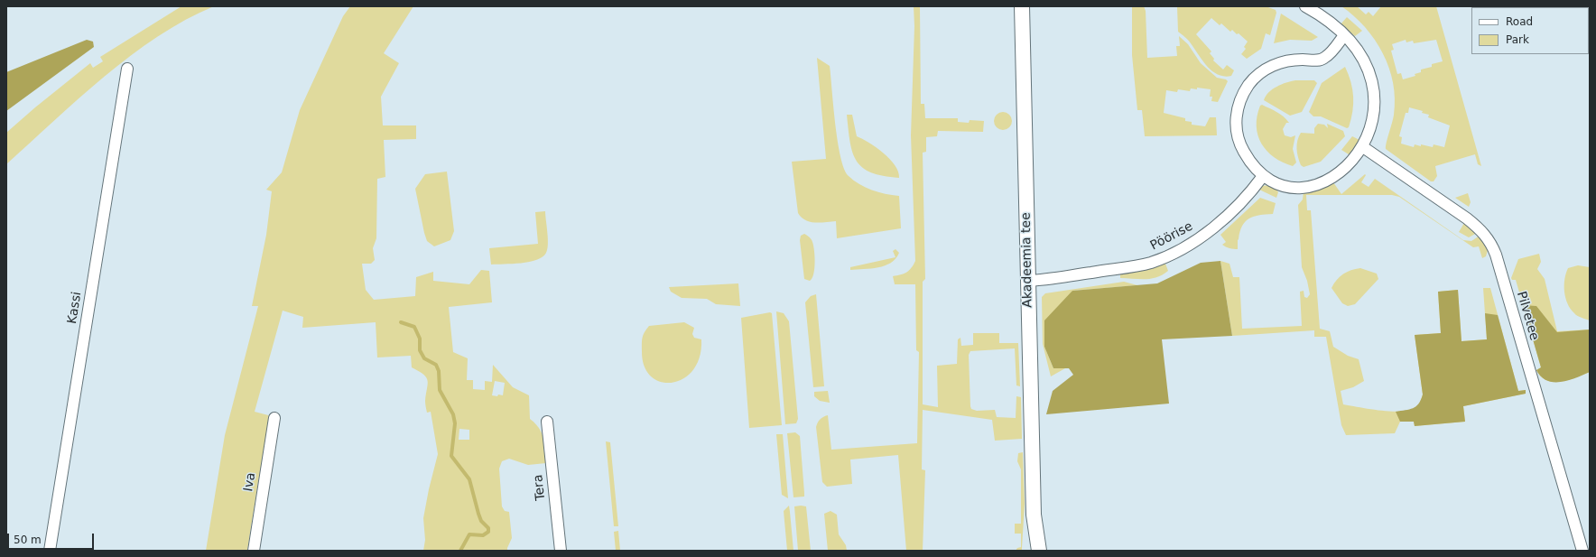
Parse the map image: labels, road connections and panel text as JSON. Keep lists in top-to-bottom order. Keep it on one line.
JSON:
{"streets":{"main road":["Akadeemia tee"],"street":["Pöörise","Kassi","Pilvetee","Iva","Tera"]},"crossings":[["Pöörise","Akadeemia tee"]],"legend":["Road","Park"],"scale_bar":"50 m"}
